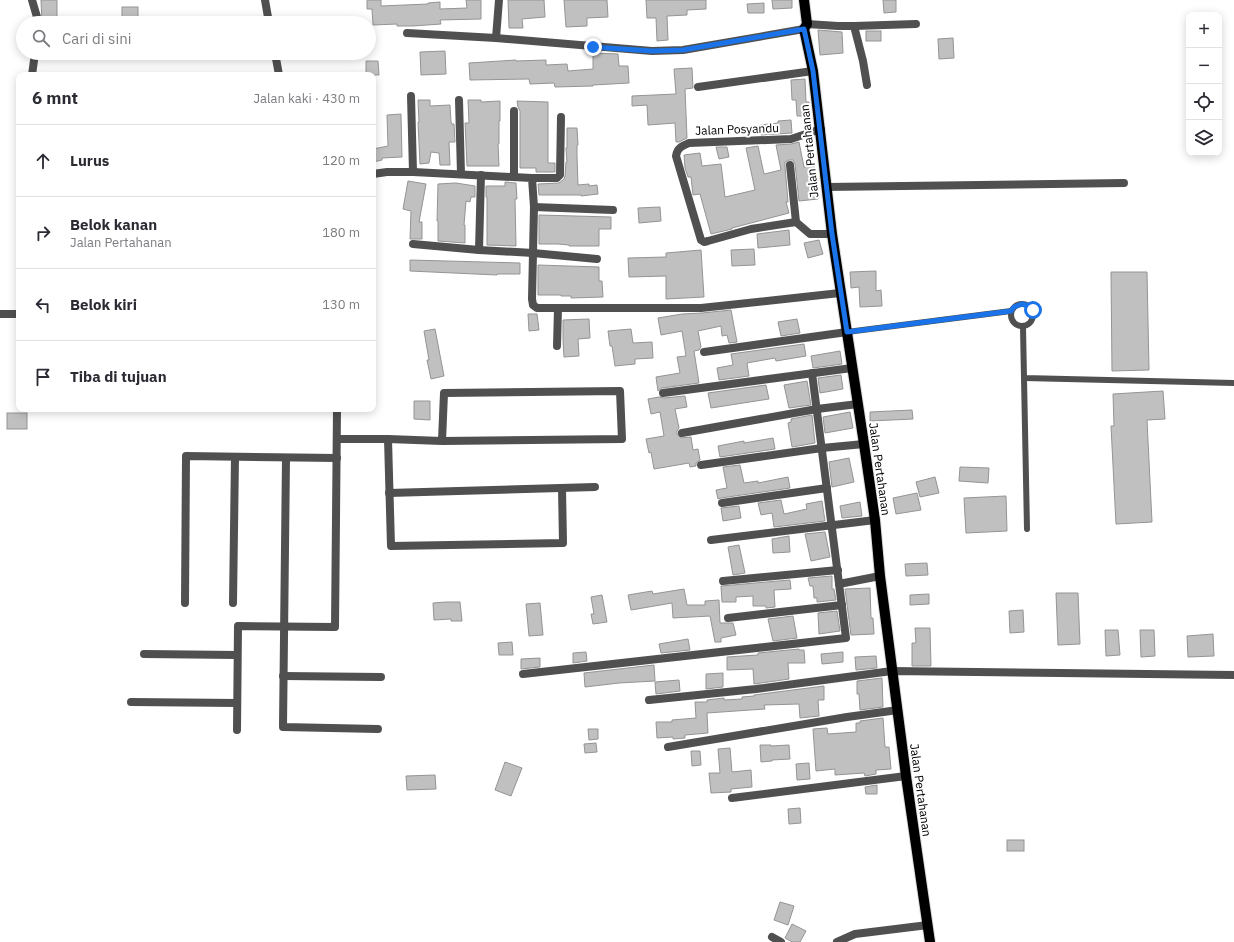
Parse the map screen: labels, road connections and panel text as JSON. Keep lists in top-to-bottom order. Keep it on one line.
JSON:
{"streets":{"main road":["Jalan Pertahanan"],"street":["Jalan Posyandu"]},"crossings":[["Jalan Posyandu","Jalan Pertahanan"]],"page":{"map_buttons":["+","−"],"search":"Cari di sini","heading":["6 mnt","Jalan kaki · 430 m"],"list":[["Lurus","120 m"],["Belok kanan","Jalan Pertahanan","180 m"],["Belok kiri","130 m"],"Tiba di tujuan"]}}
